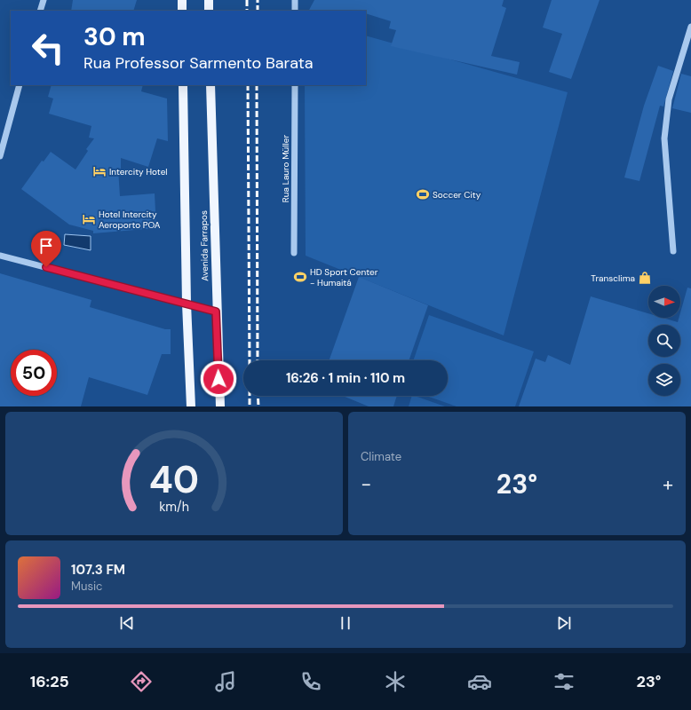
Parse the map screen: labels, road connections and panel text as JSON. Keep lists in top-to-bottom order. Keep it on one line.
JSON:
{"streets":{"main road":["Avenida Farrapos"],"street":["Rua Lauro Müller"]},"places":{"hotel":["Intercity Hotel","Hotel Intercity Aeroporto POA"],"sports":["Soccer City","HD Sport Center - Humaitá"],"shop":["Transclima"]},"north":"right","page":{"turn":["30 m","Rua Professor Sarmento Barata"],"limit":"50","trip":"16:26 · 1 min · 110 m","tile":"Climate","heat":["−","23°","+"],"song":["107.3 FM","Music"],"tabs":["16:25","23°"],"gauge":["40","km/h"]}}
